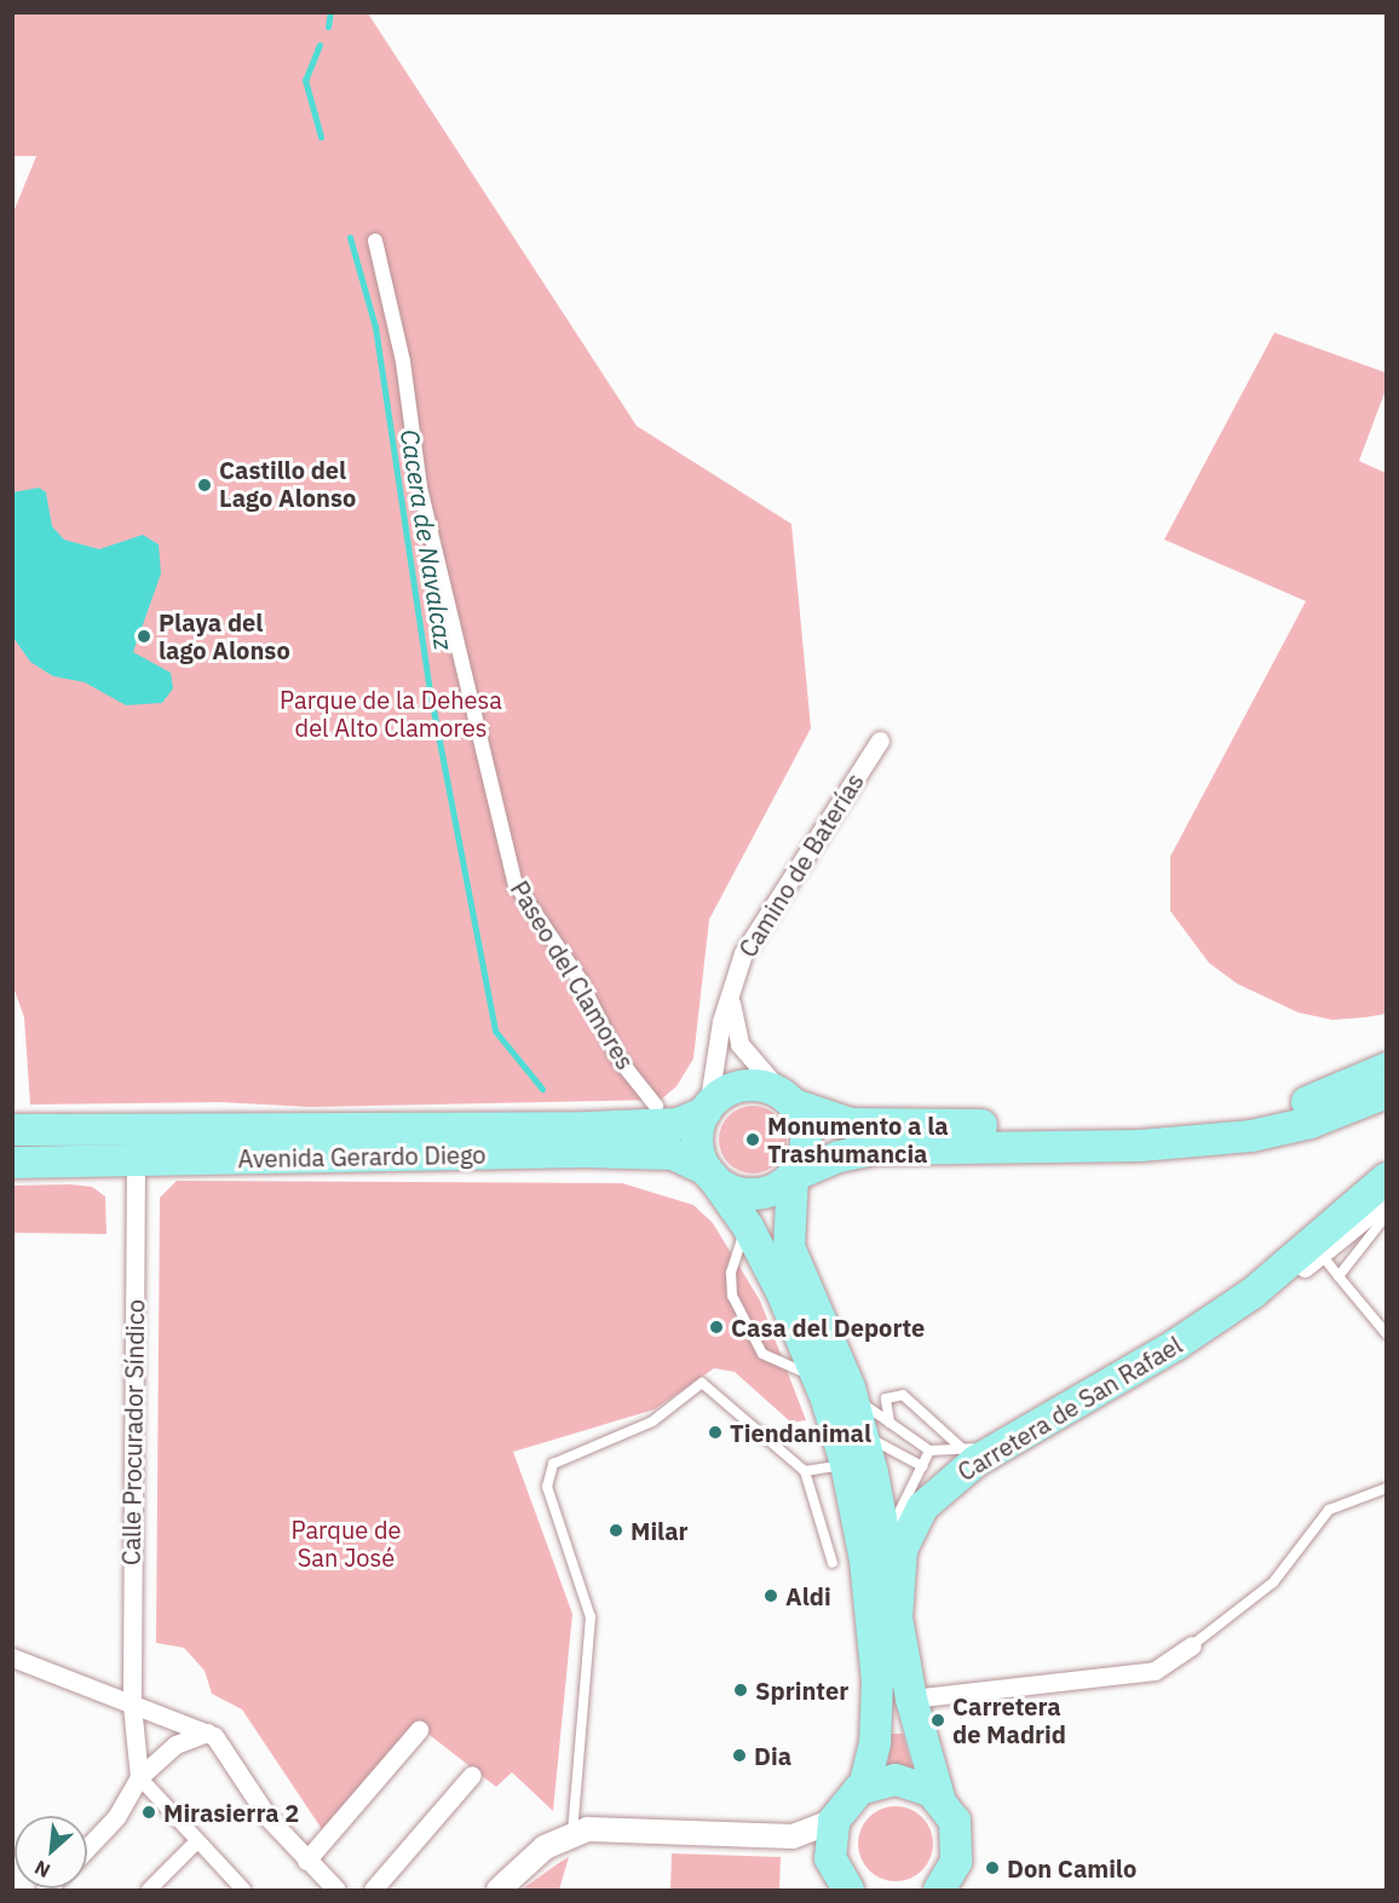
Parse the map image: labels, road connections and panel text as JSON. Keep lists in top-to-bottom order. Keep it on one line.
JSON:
{"streets":{"main road":["Avenida Gerardo Diego","Carretera de San Rafael"],"street":["Camino de Baterías","Paseo del Clamores","Calle Procurador Síndico"]},"crossings":[["Camino de Baterías","Avenida Gerardo Diego"],["Avenida Gerardo Diego","Calle Procurador Síndico"]],"water":["Cacera de Navalcaz"],"parks":["Parque de la Dehesa del Alto Clamores","Parque de San José"],"places":["Castillo del Lago Alonso","Playa del lago Alonso","Monumento a la Trashumancia","Casa del Deporte","Tiendanimal","Milar","Aldi","Sprinter","Carretera de Madrid","Dia","Mirasierra 2","Don Camilo"],"north":"bottom left"}
